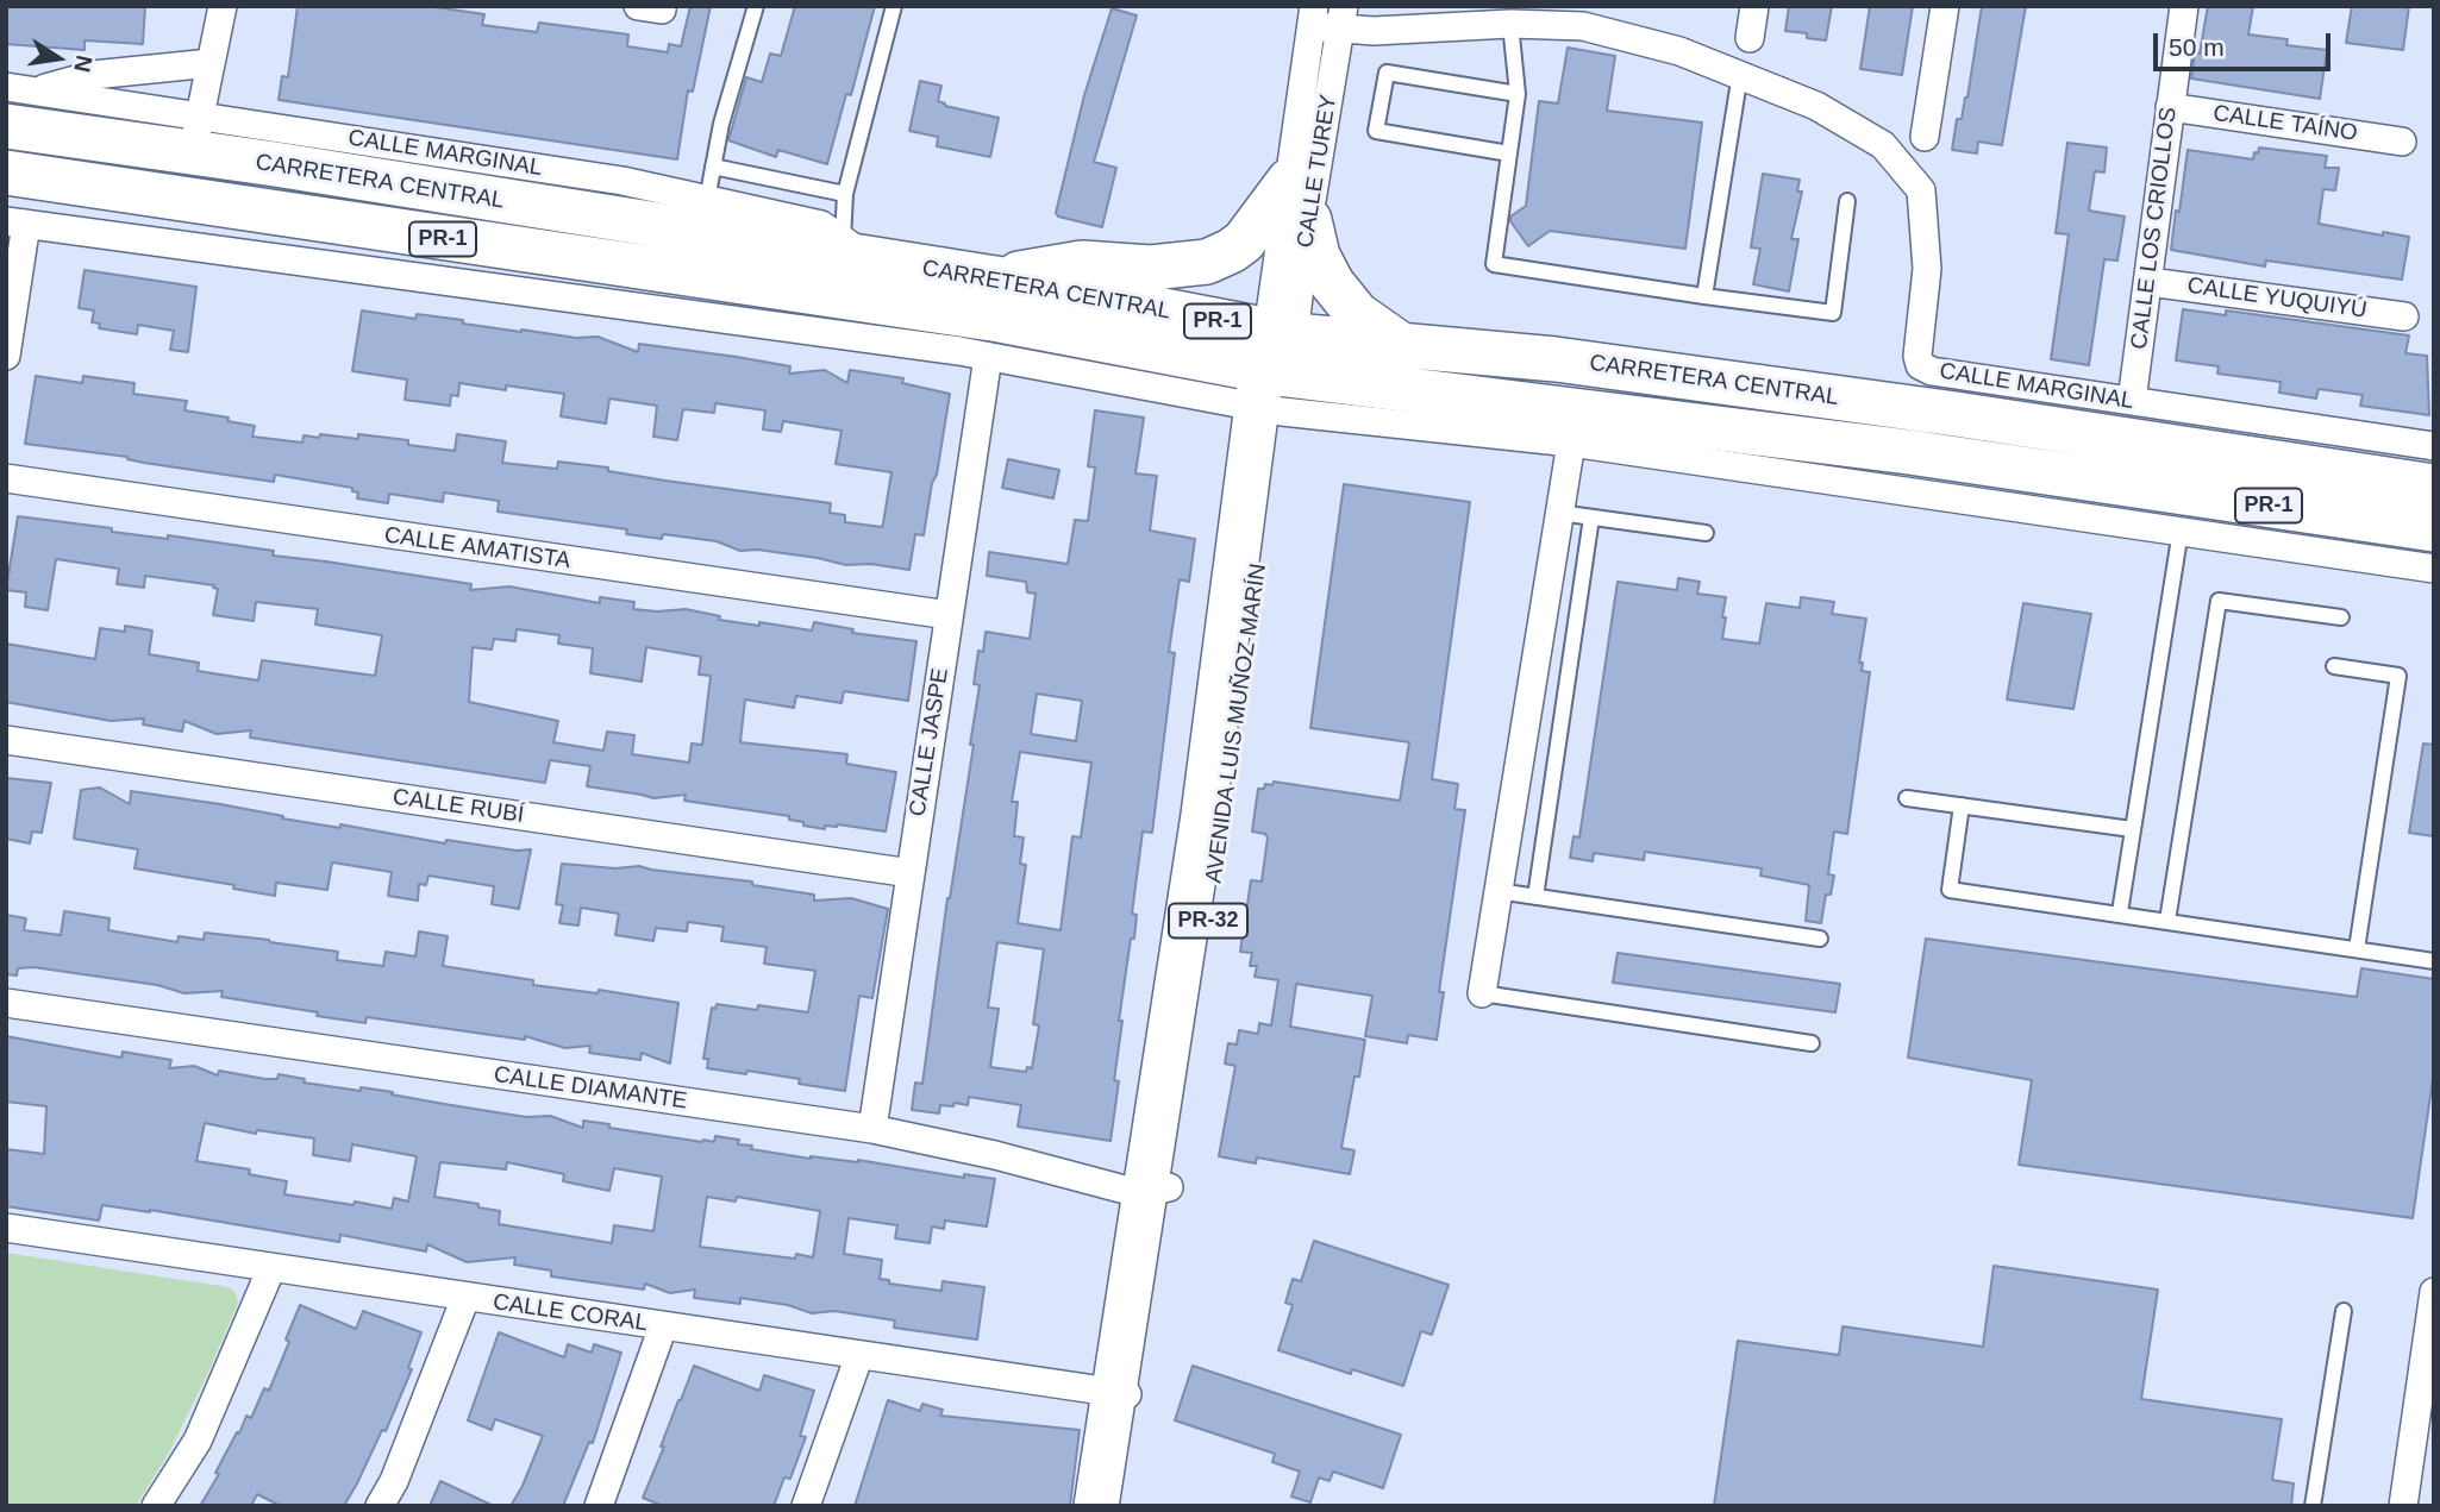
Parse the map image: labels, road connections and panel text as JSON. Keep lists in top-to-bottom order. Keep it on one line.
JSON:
{"streets":{"main road":["CARRETERA CENTRAL","PR-1","AVENIDA LUIS MUÑOZ MARÍN","PR-32"],"street":["CALLE TAÍNO","CALLE MARGINAL","CALLE TUREY","CALLE LOS CRIOLLOS","CALLE YUQUIYÚ","CALLE AMATISTA","CALLE JASPE","CALLE RUBÍ","CALLE DIAMANTE","CALLE CORAL"]},"crossings":[["CALLE TAÍNO","CALLE LOS CRIOLLOS"],["CALLE MARGINAL","CALLE TUREY"],["CALLE MARGINAL","CARRETERA CENTRAL"],["CALLE MARGINAL","CALLE LOS CRIOLLOS"],["CALLE TUREY","CARRETERA CENTRAL"],["CALLE TUREY","AVENIDA LUIS MUÑOZ MARÍN"],["CARRETERA CENTRAL","AVENIDA LUIS MUÑOZ MARÍN"],["CALLE LOS CRIOLLOS","CALLE YUQUIYÚ"],["CALLE AMATISTA","CALLE JASPE"],["AVENIDA LUIS MUÑOZ MARÍN","CALLE DIAMANTE"],["AVENIDA LUIS MUÑOZ MARÍN","CALLE CORAL"],["CALLE JASPE","CALLE RUBÍ"],["CALLE JASPE","CALLE DIAMANTE"]],"scale_bar":"50 m","north":"right"}
